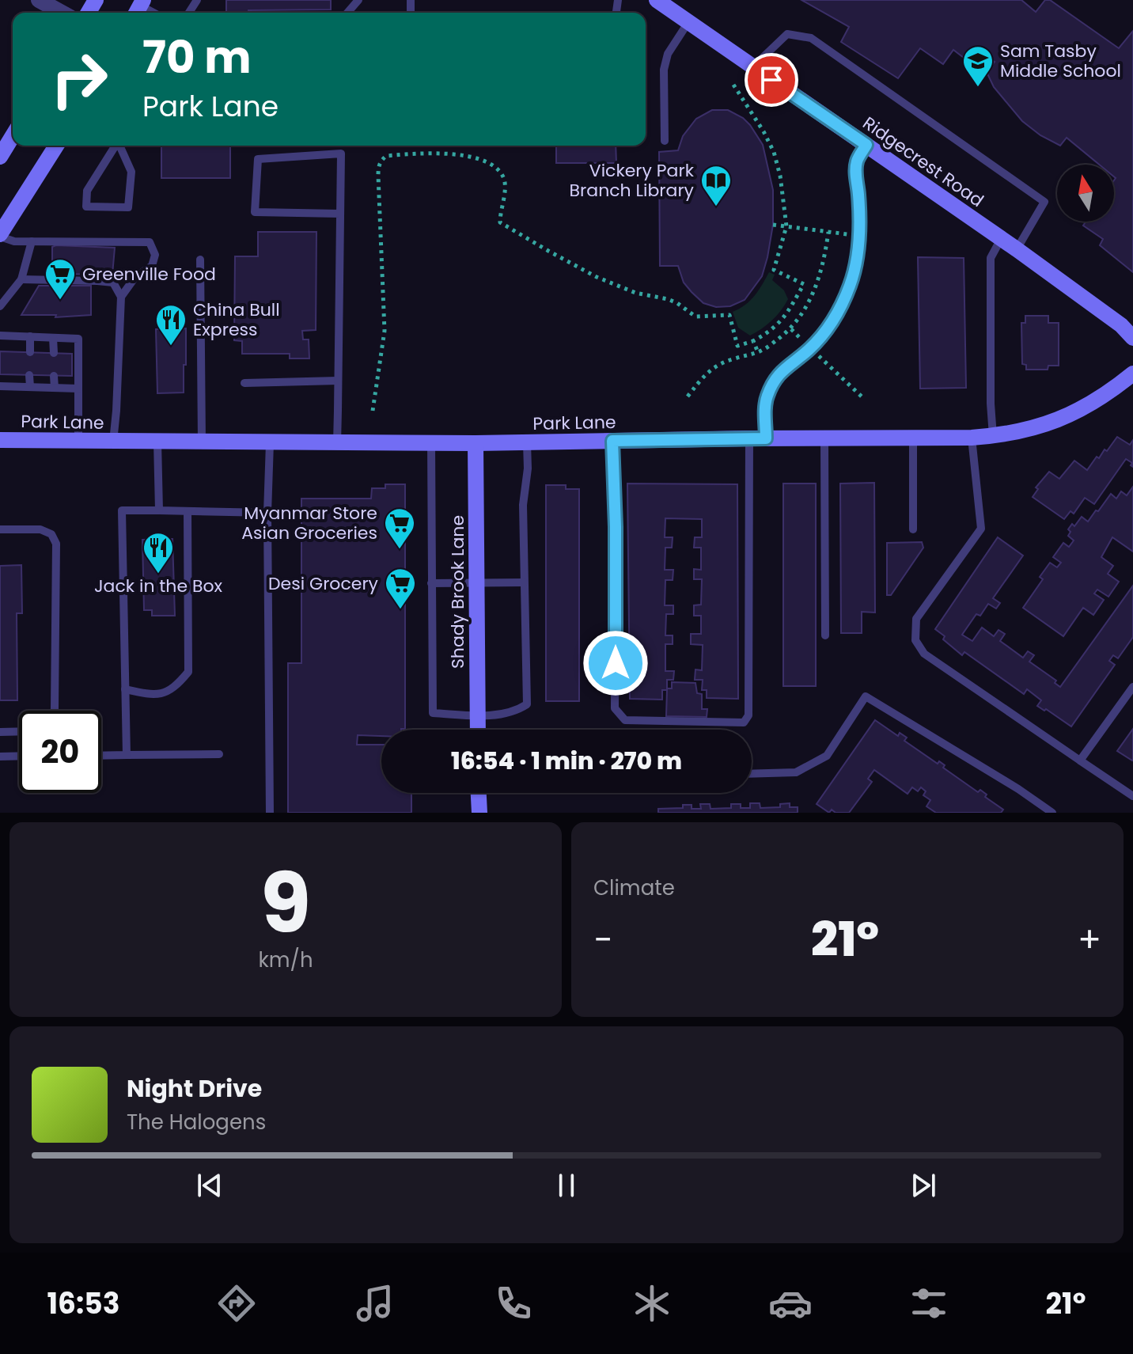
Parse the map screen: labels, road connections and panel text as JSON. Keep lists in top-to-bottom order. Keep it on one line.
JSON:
{"streets":{"main road":["Ridgecrest Road","Park Lane","Shady Brook Lane"]},"crossings":[["Park Lane","Shady Brook Lane"]],"places":{"school or university":["Sam Tasby Middle School"],"library":["Vickery Park Branch Library"],"supermarket":["Greenville Food","Myanmar Store Asian Groceries","Desi Grocery"],"restaurant":["China Bull Express","Jack in the Box"]},"north":"top","page":{"turn":["70 m","Park Lane"],"limit":"20","trip":"16:54 · 1 min · 270 m","tile":[["9","km/h"],"Climate"],"heat":["−","21°","+"],"song":["Night Drive","The Halogens"],"tabs":["16:53","21°"]}}
